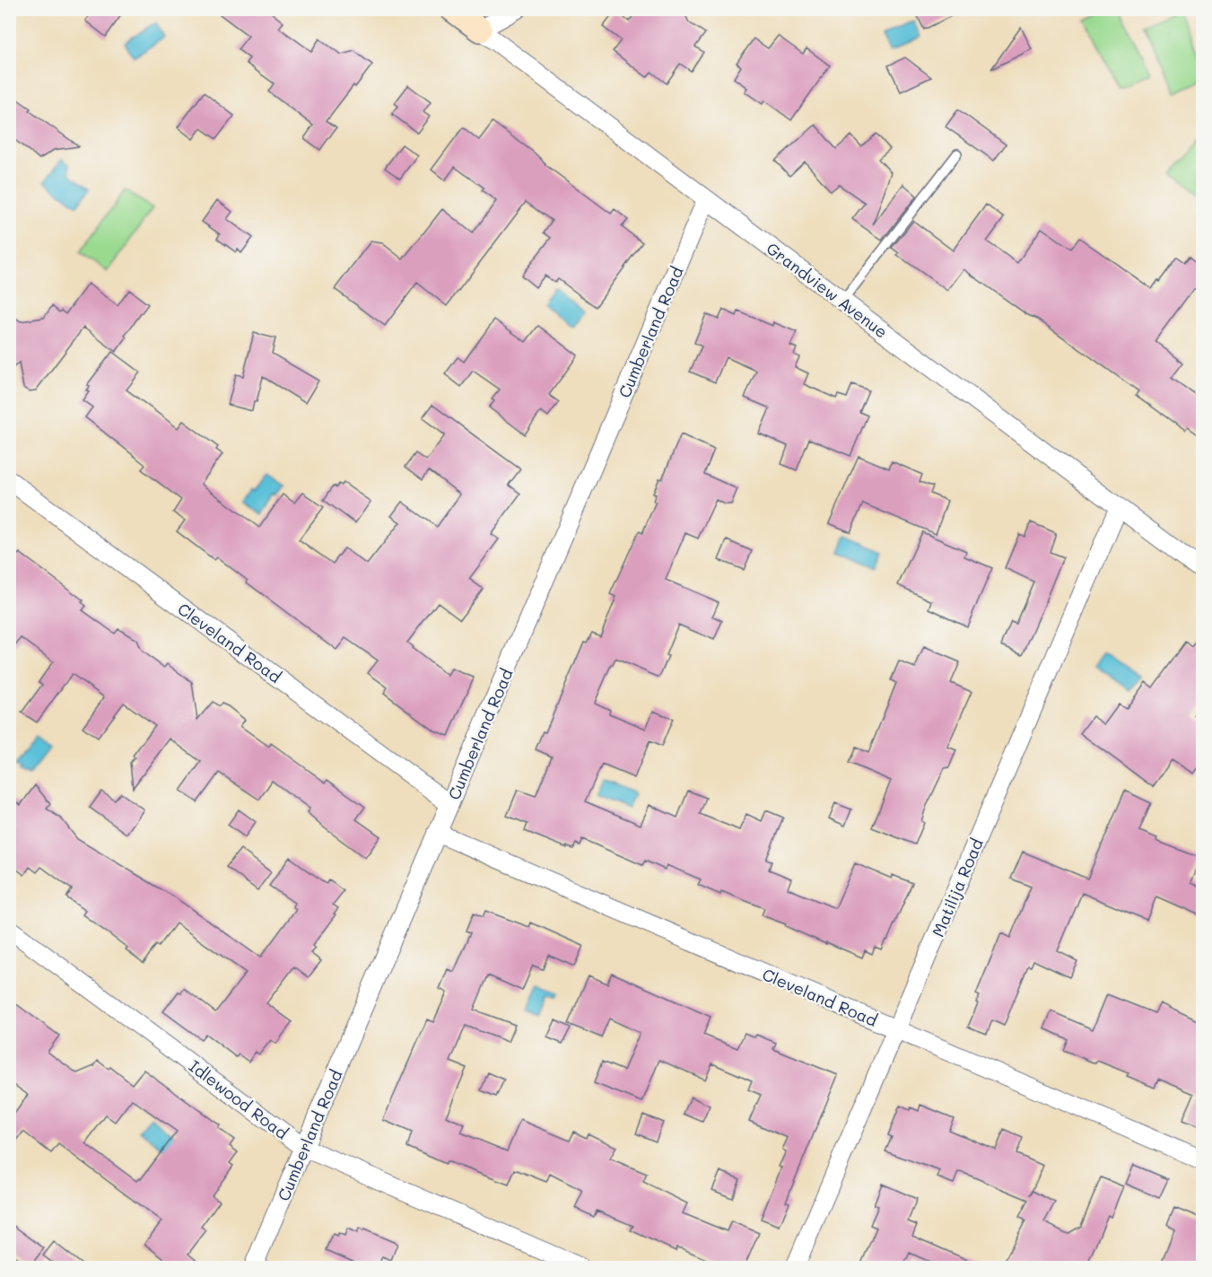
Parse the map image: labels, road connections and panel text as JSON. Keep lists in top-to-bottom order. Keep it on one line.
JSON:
{"streets":{"street":["Grandview Avenue","Cumberland Road","Cleveland Road","Matilija Road","Idlewood Road"]},"crossings":[["Grandview Avenue","Cumberland Road"],["Grandview Avenue","Matilija Road"],["Cumberland Road","Cleveland Road"],["Cumberland Road","Idlewood Road"],["Cleveland Road","Matilija Road"]]}
